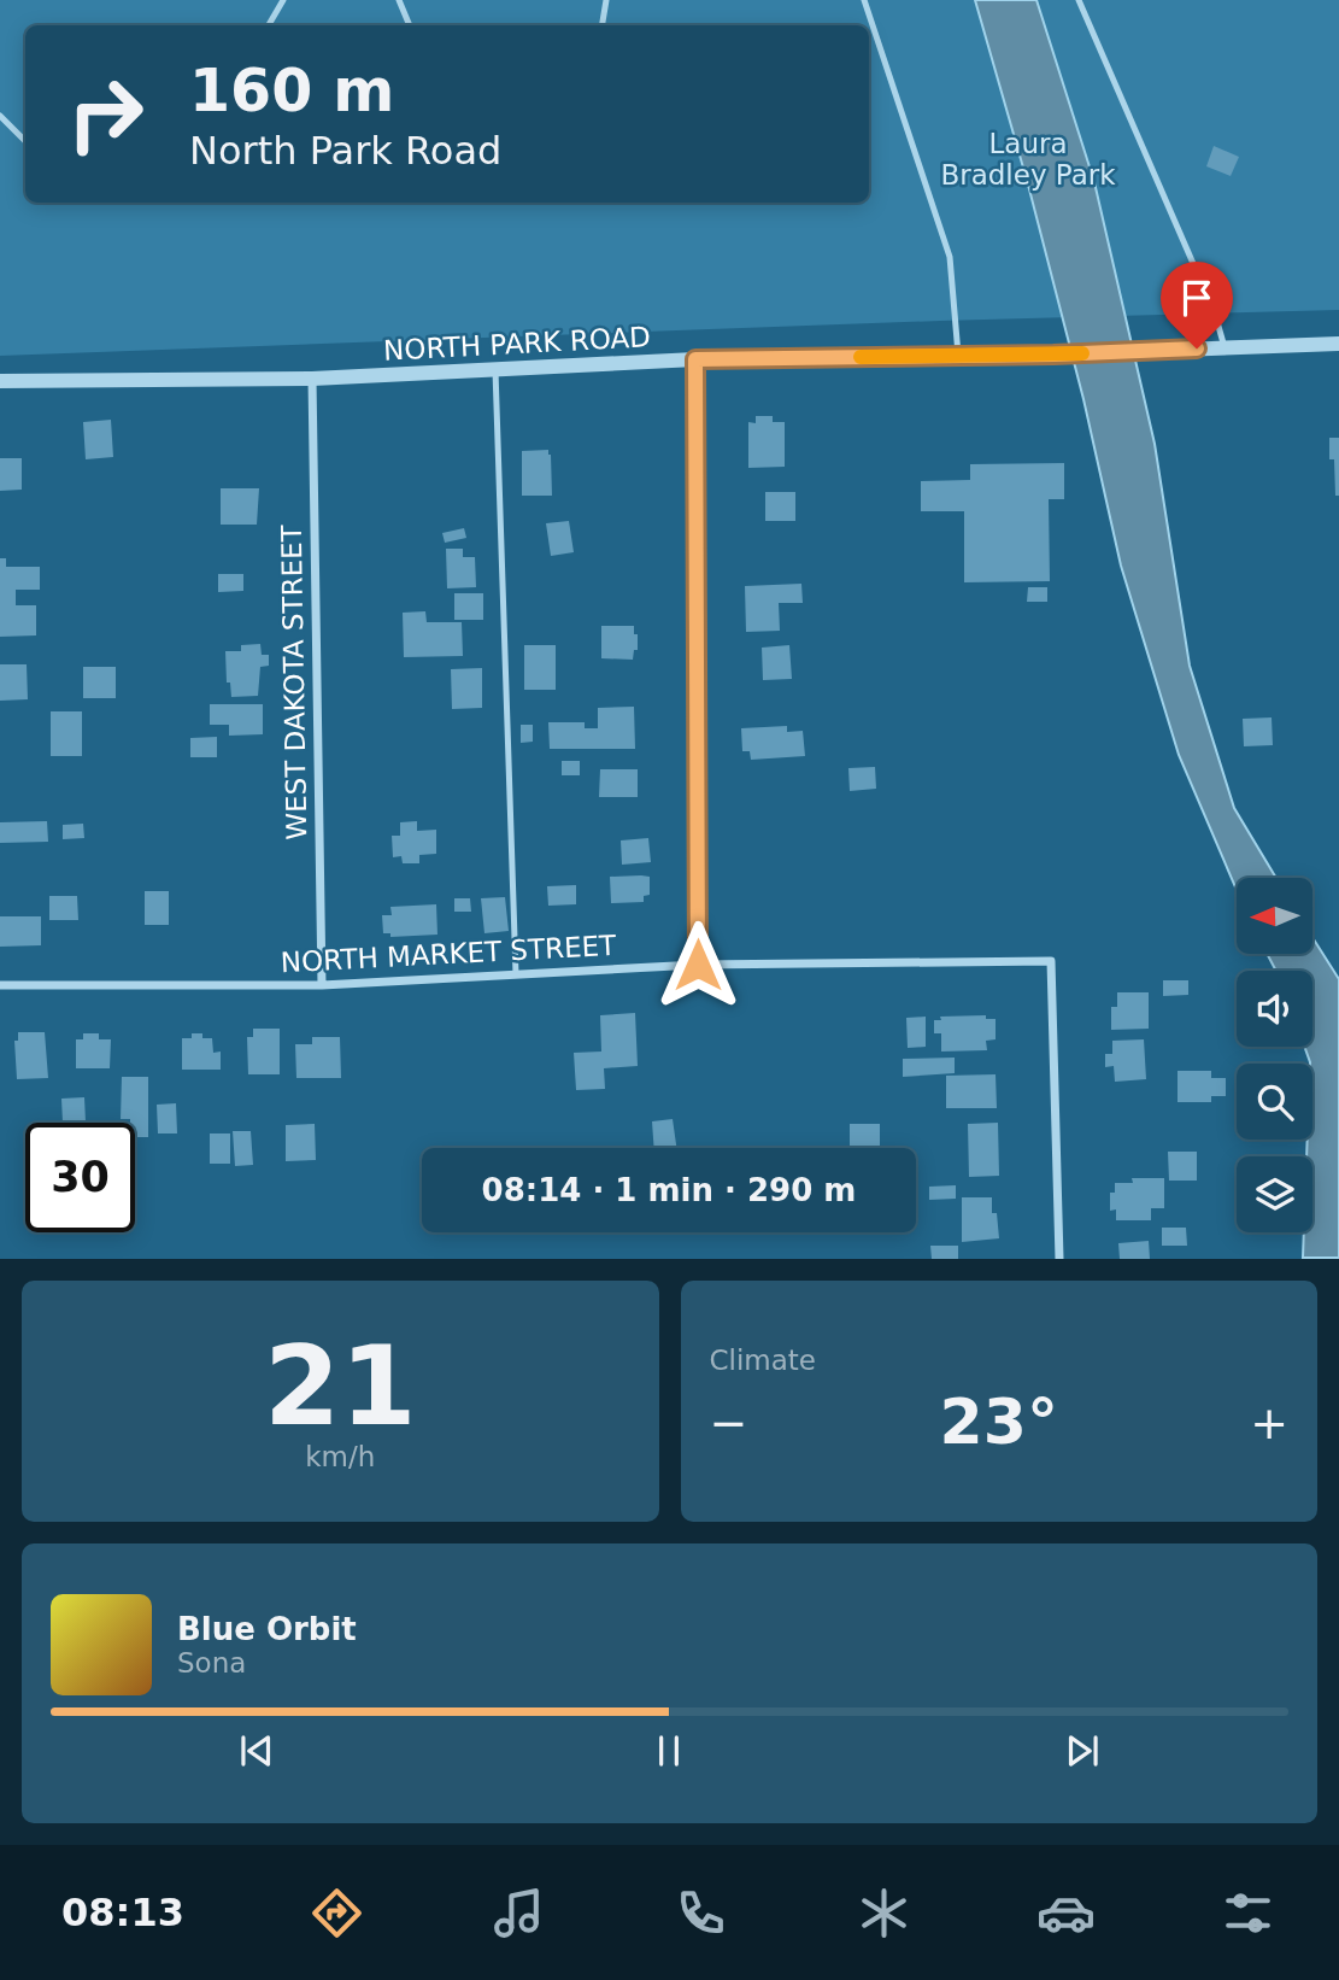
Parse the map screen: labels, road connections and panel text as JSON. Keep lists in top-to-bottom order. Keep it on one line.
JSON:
{"streets":{"street":["NORTH PARK ROAD","WEST DAKOTA STREET","NORTH MARKET STREET"]},"crossings":[["NORTH PARK ROAD","WEST DAKOTA STREET"],["WEST DAKOTA STREET","NORTH MARKET STREET"]],"parks":["Laura Bradley Park"],"north":"left","page":{"turn":["160 m","North Park Road"],"limit":"30","trip":"08:14 · 1 min · 290 m","tile":[["21","km/h"],"Climate"],"heat":["−","23°","+"],"song":["Blue Orbit","Sona"],"tabs":"08:13"}}
